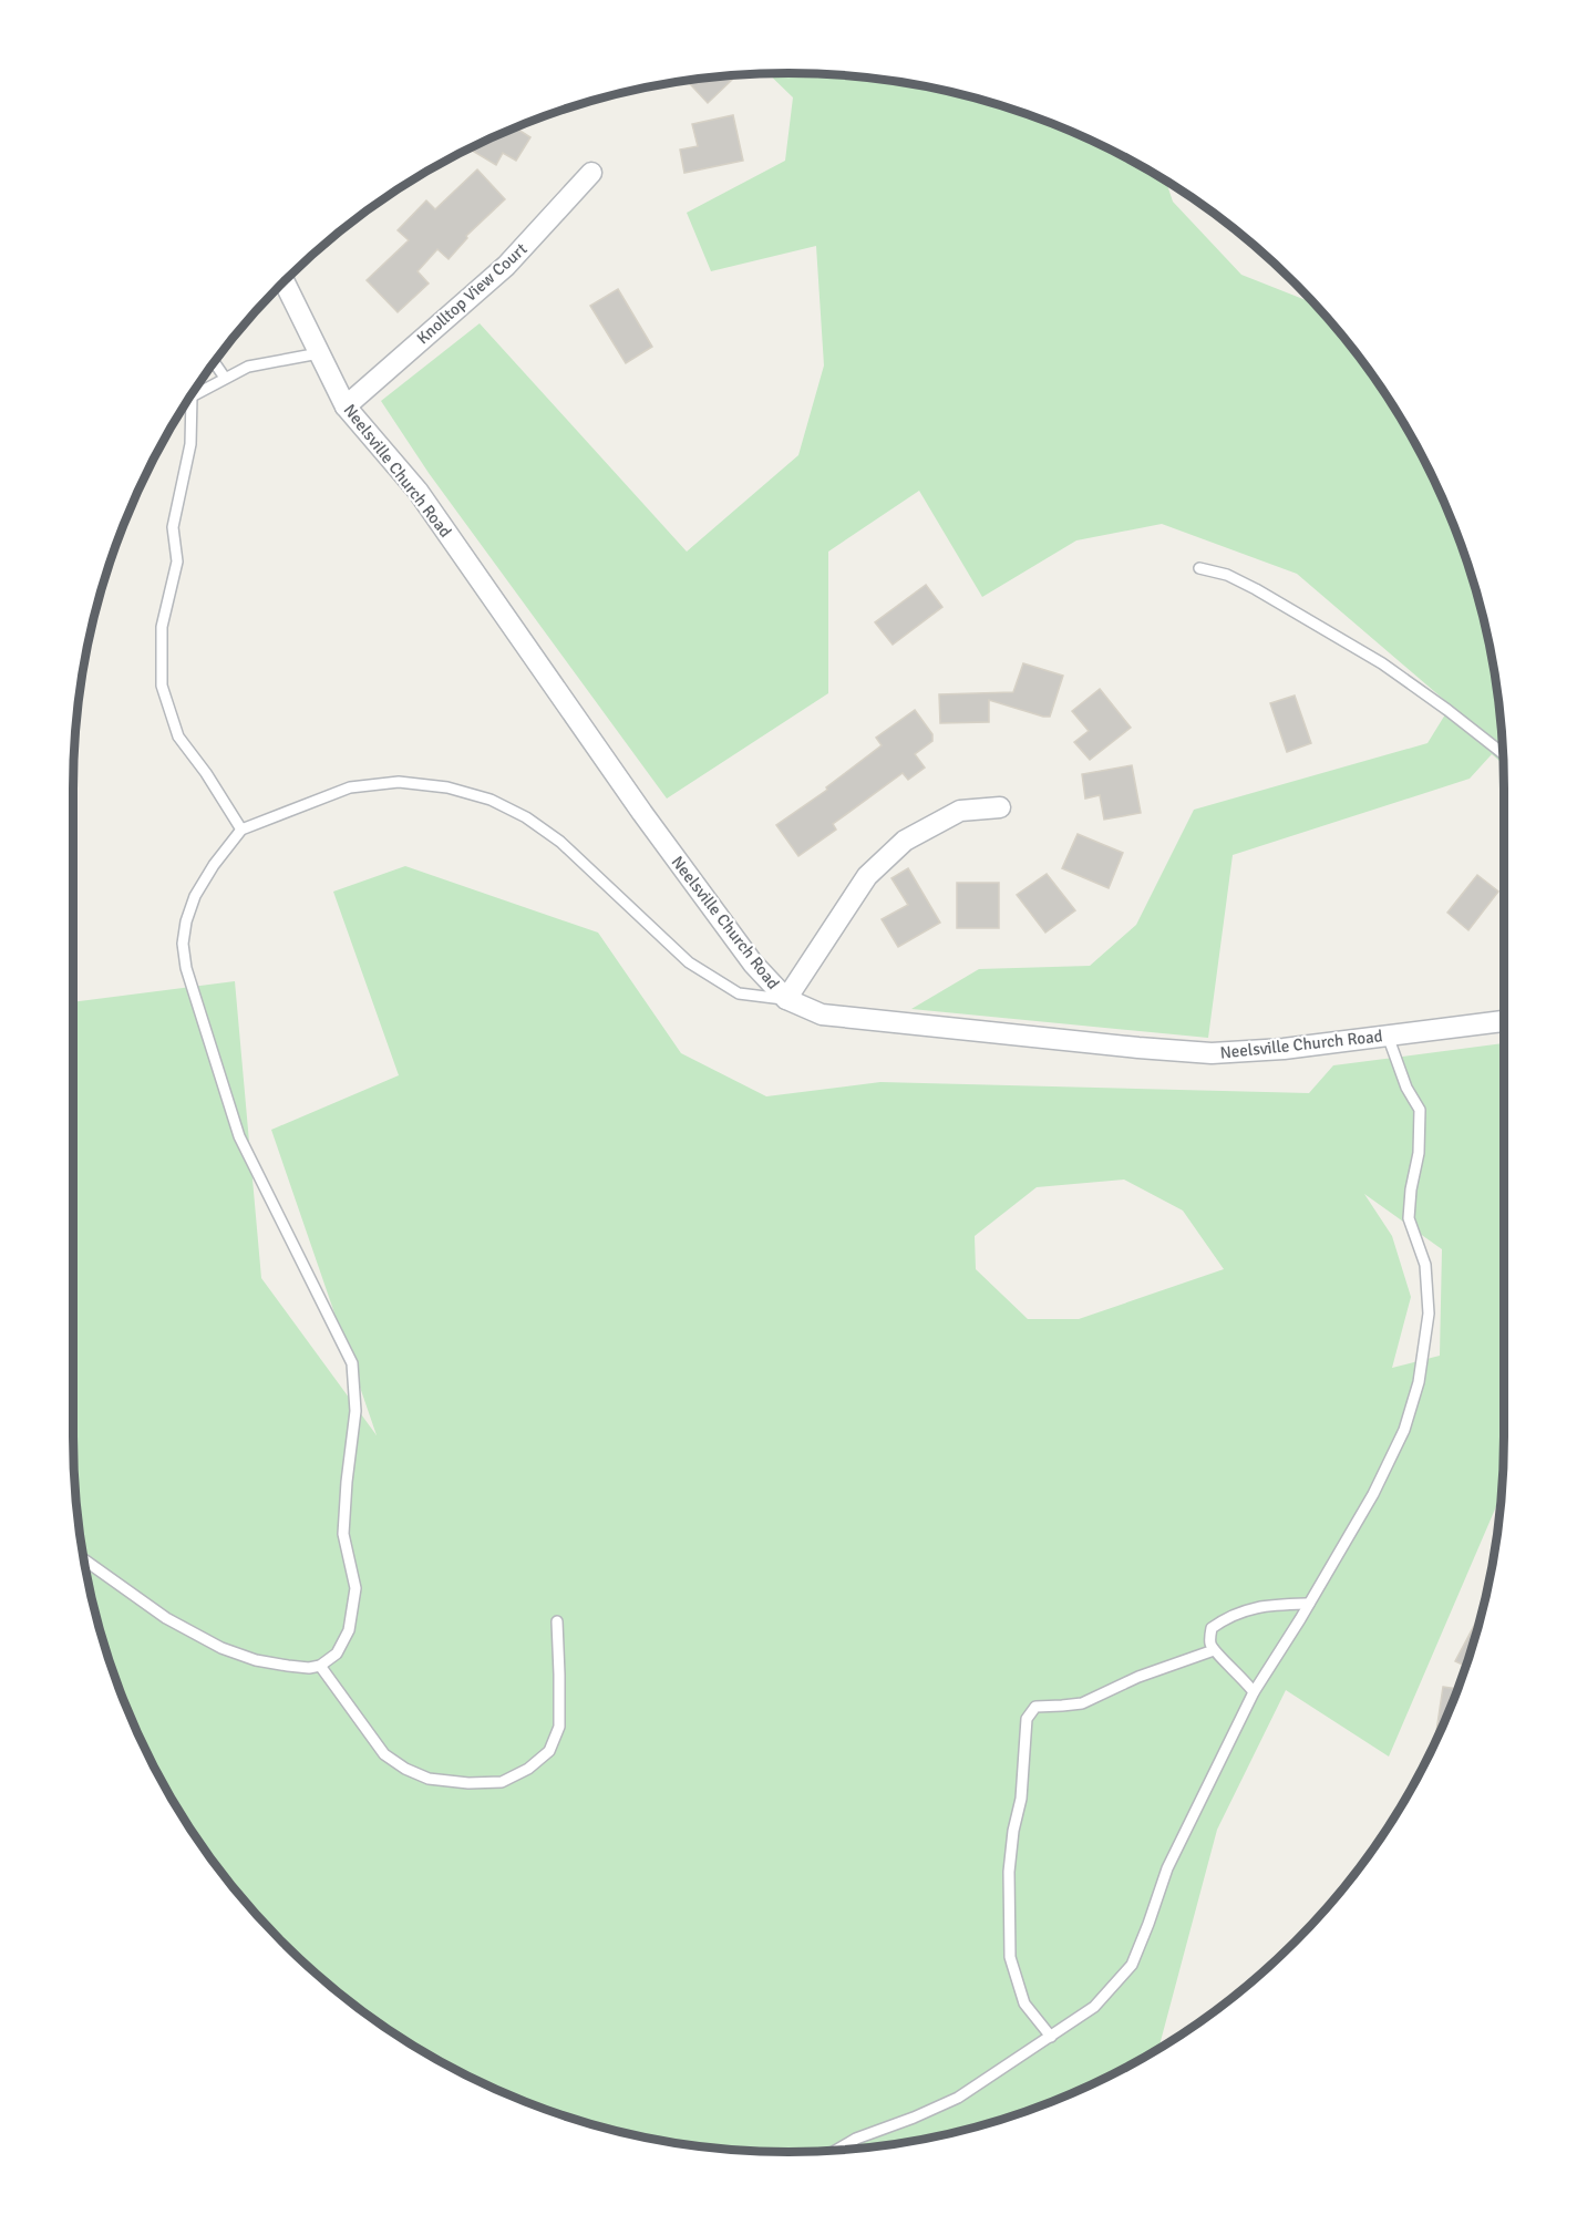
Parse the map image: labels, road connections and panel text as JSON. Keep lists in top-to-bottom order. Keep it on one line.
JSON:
{"streets":{"street":["Knolltop View Court","Neelsville Church Road"]},"crossings":[["Knolltop View Court","Neelsville Church Road"]]}
